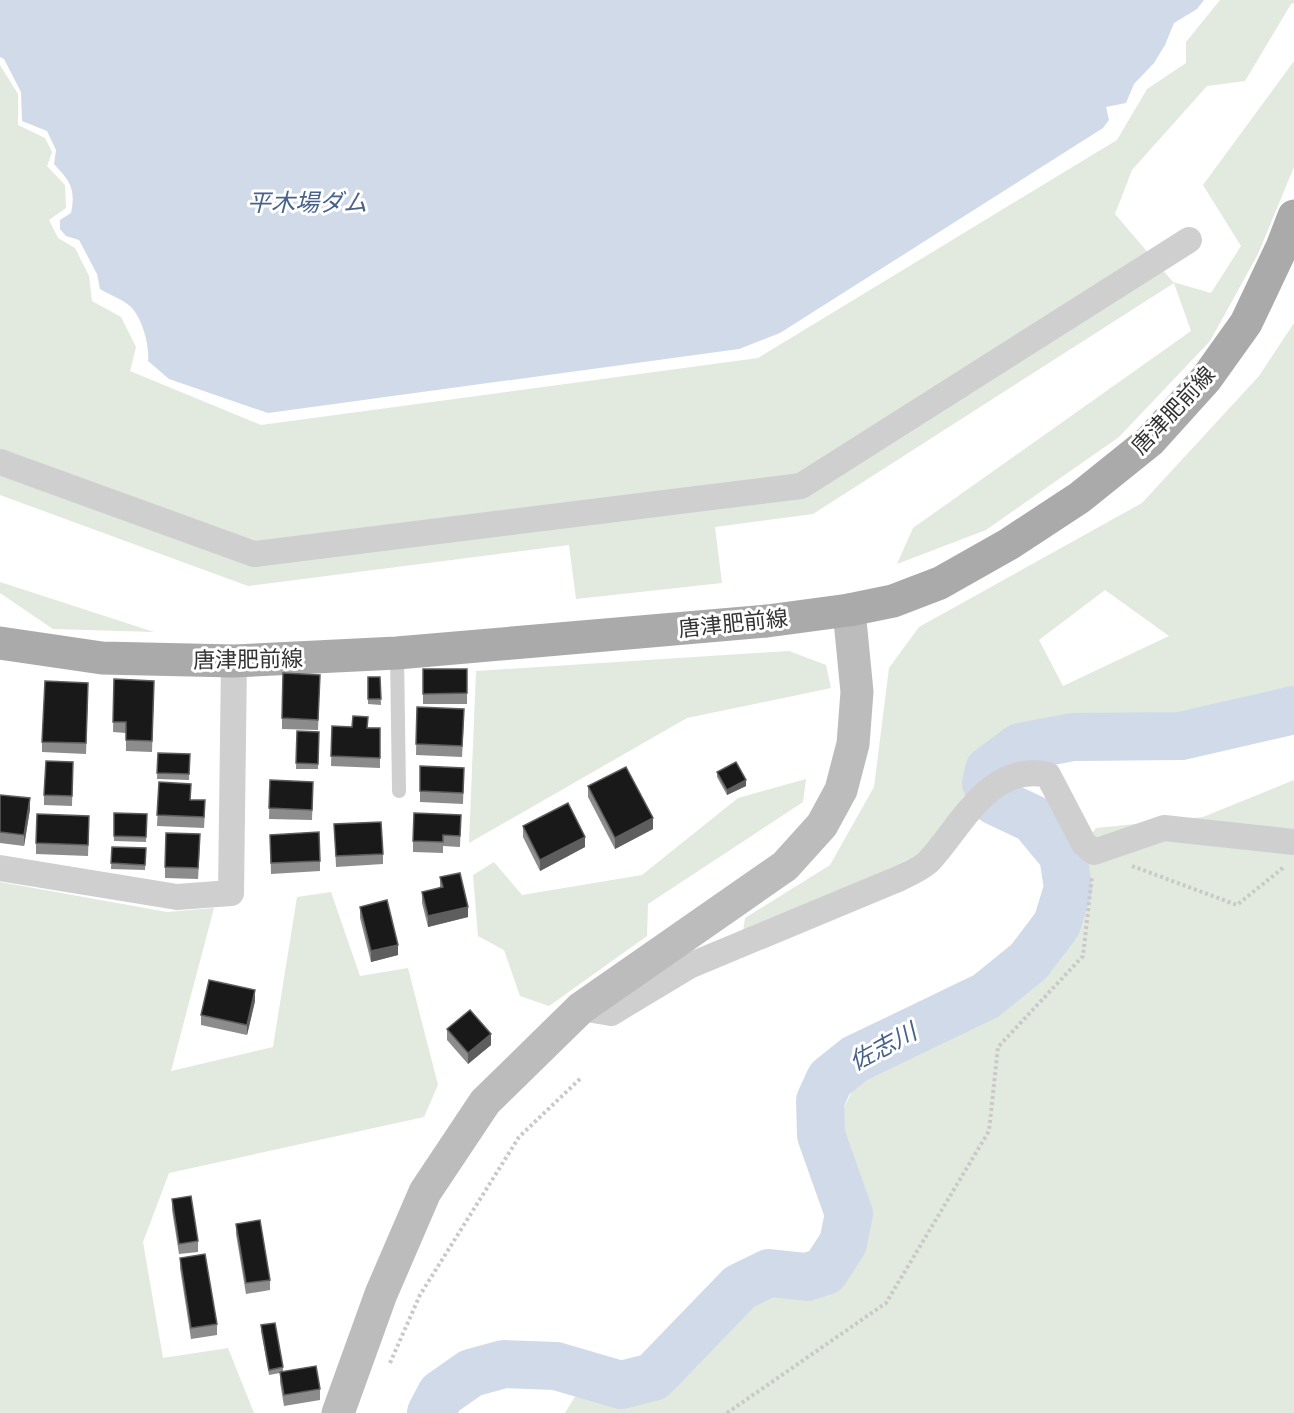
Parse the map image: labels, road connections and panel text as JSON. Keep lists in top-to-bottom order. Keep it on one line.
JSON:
{"streets":{"main road":["唐津肥前線"]},"water":["平木場ダム","佐志川"]}
